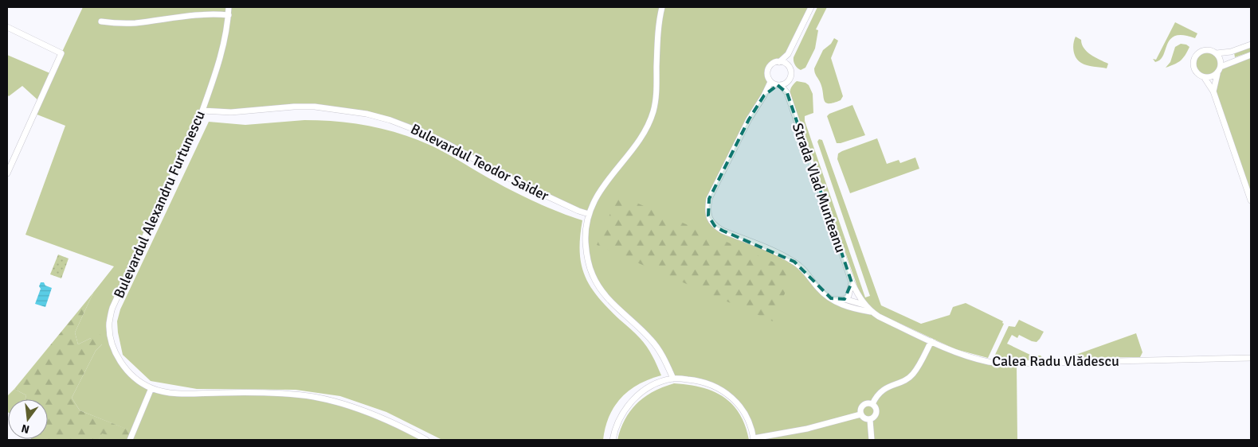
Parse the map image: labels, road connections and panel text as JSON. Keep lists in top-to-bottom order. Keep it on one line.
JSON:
{"streets":{"street":["Bulevardul Teodor Saider","Strada Vlad Munteanu","Bulevardul Alexandru Furtunescu","Calea Radu Vlădescu"]},"crossings":[["Bulevardul Teodor Saider","Bulevardul Alexandru Furtunescu"],["Strada Vlad Munteanu","Calea Radu Vlădescu"]],"north":"bottom"}
